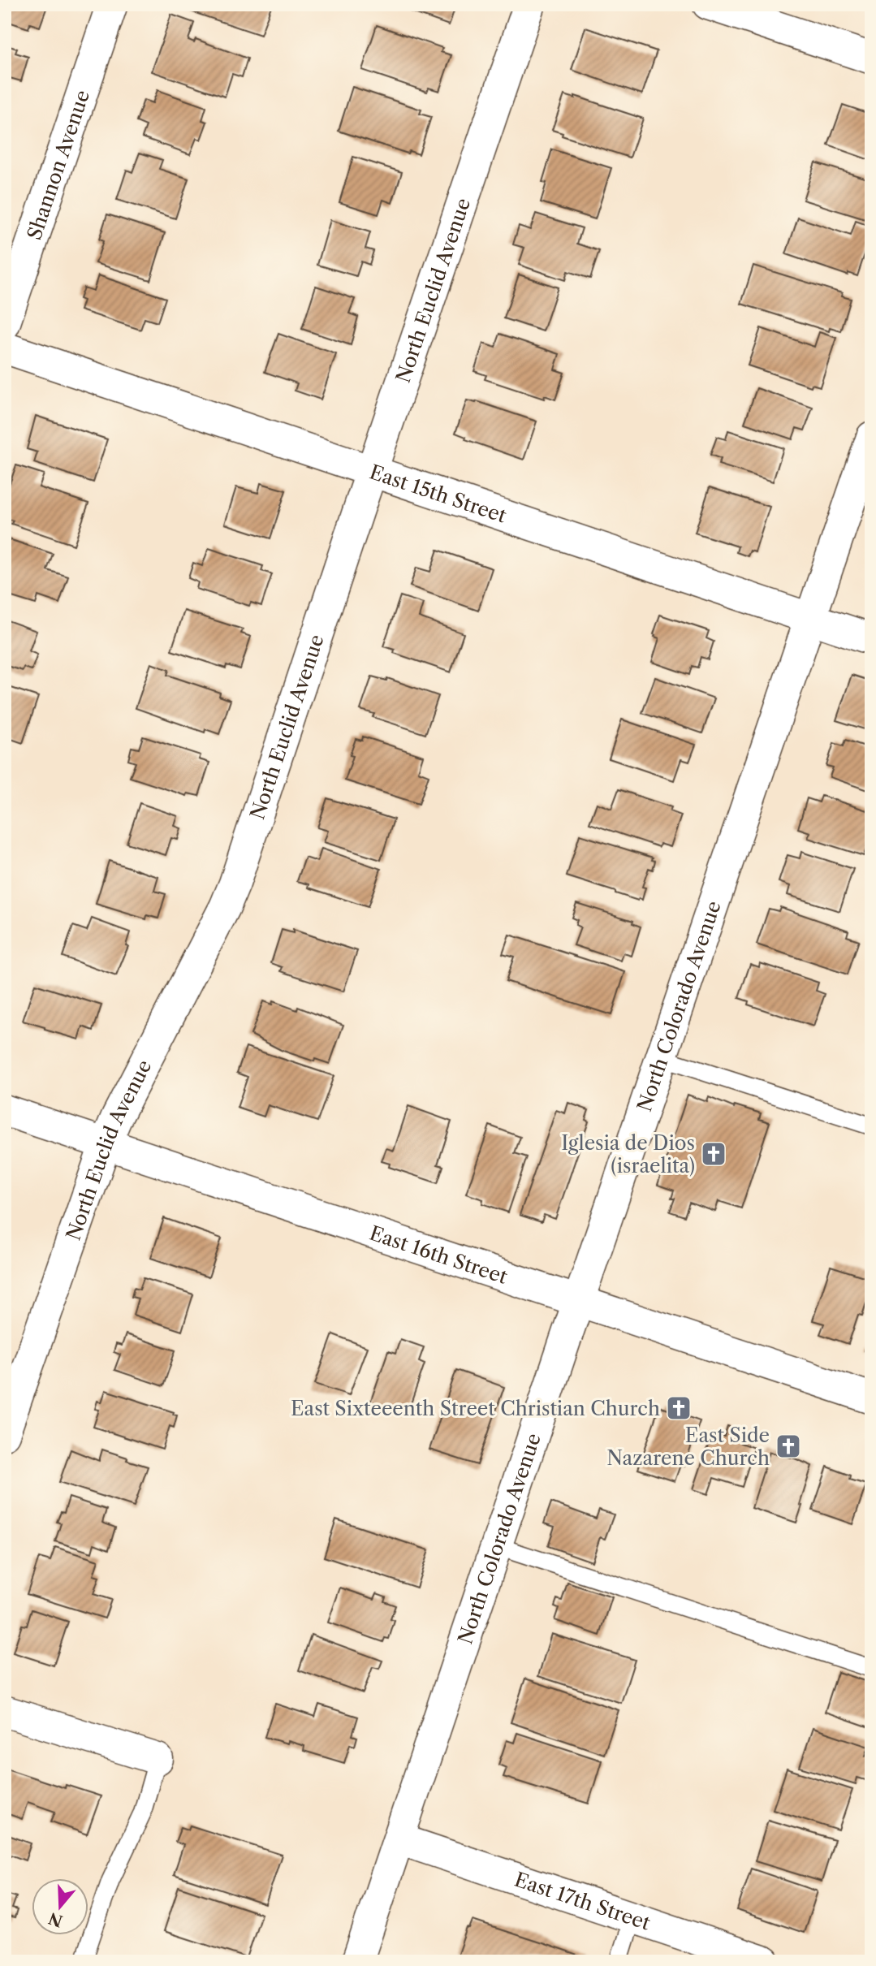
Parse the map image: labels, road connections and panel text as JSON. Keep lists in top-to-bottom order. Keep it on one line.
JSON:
{"streets":{"street":["Shannon Avenue","North Euclid Avenue","East 15th Street","North Colorado Avenue","East 16th Street","East 17th Street"]},"crossings":[["North Euclid Avenue","East 15th Street"],["North Euclid Avenue","East 16th Street"],["East 15th Street","North Colorado Avenue"],["North Colorado Avenue","East 16th Street"],["North Colorado Avenue","East 17th Street"]],"places":{"church":["Iglesia de Dios (israelita)","East Sixteeenth Street Christian Church","East Side Nazarene Church"]},"north":"bottom"}
